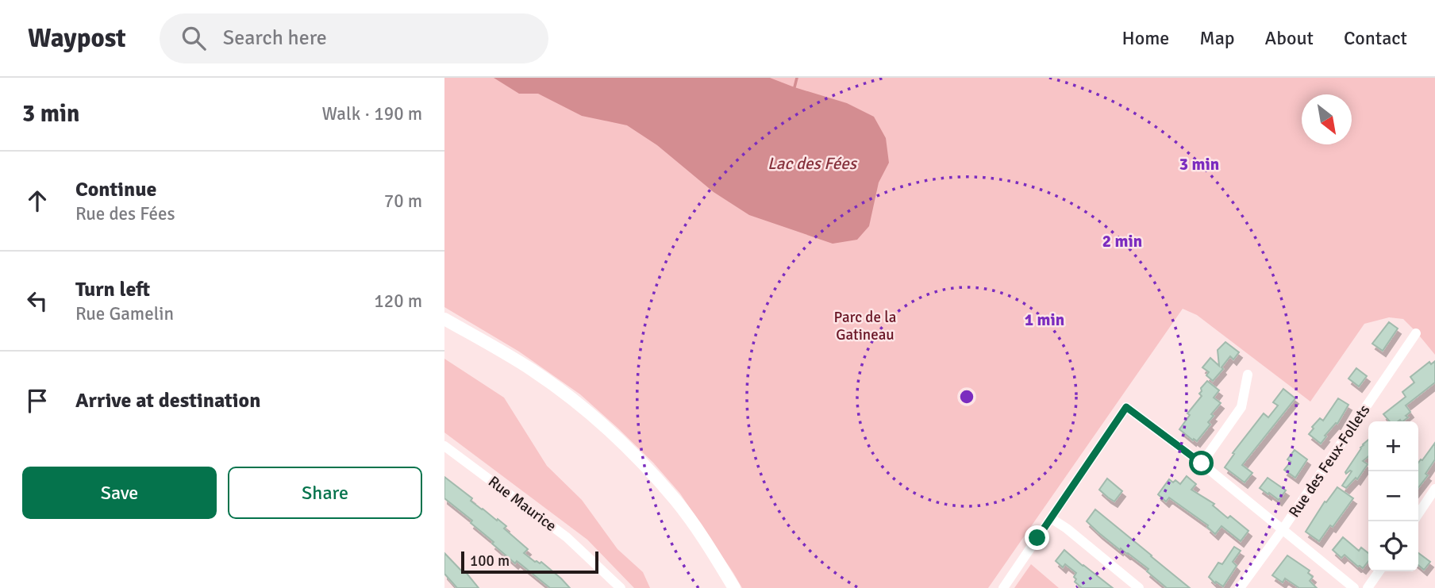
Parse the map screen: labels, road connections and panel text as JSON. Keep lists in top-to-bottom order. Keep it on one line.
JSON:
{"streets":{"street":["Rue des Feux-Follets","Rue Maurice"]},"water":["Lac des Fées"],"parks":["Parc de la Gatineau"],"scale_bar":"100 m","north":"bottom right","page":{"header":"Waypost","search":"Search here","nav":["Home","Map","About","Contact"],"heading":["3 min","Walk · 190 m"],"list":[["Continue","Rue des Fées","70 m"],["Turn left","Rue Gamelin","120 m"],"Arrive at destination"],"map_buttons":["+","−"],"buttons":["Save","Share"],"scale":"100 m"},"rings":["3 min","2 min","1 min"]}
